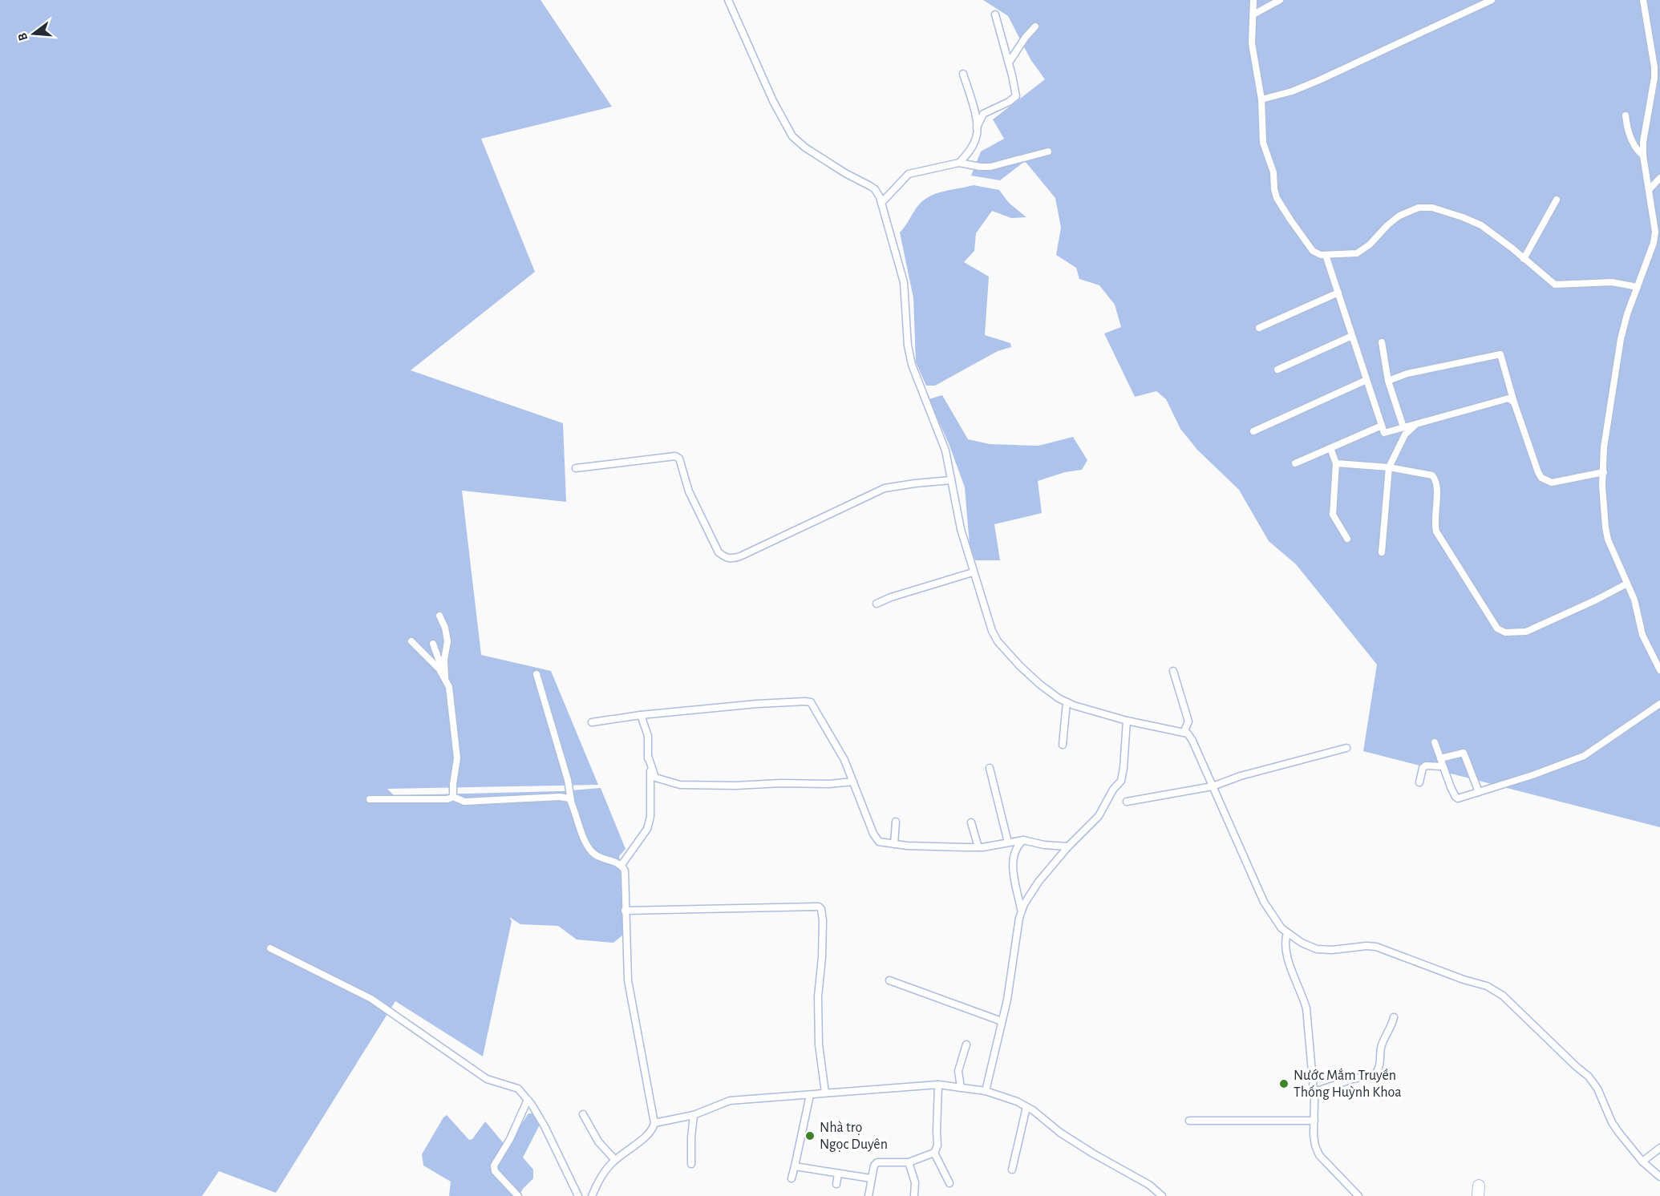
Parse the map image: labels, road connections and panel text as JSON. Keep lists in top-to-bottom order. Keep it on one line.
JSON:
{"places":["Nước Mắm Truyền Thống Huỳnh Khoa","Nhà trọ Ngọc Duyên"],"north":"left"}
